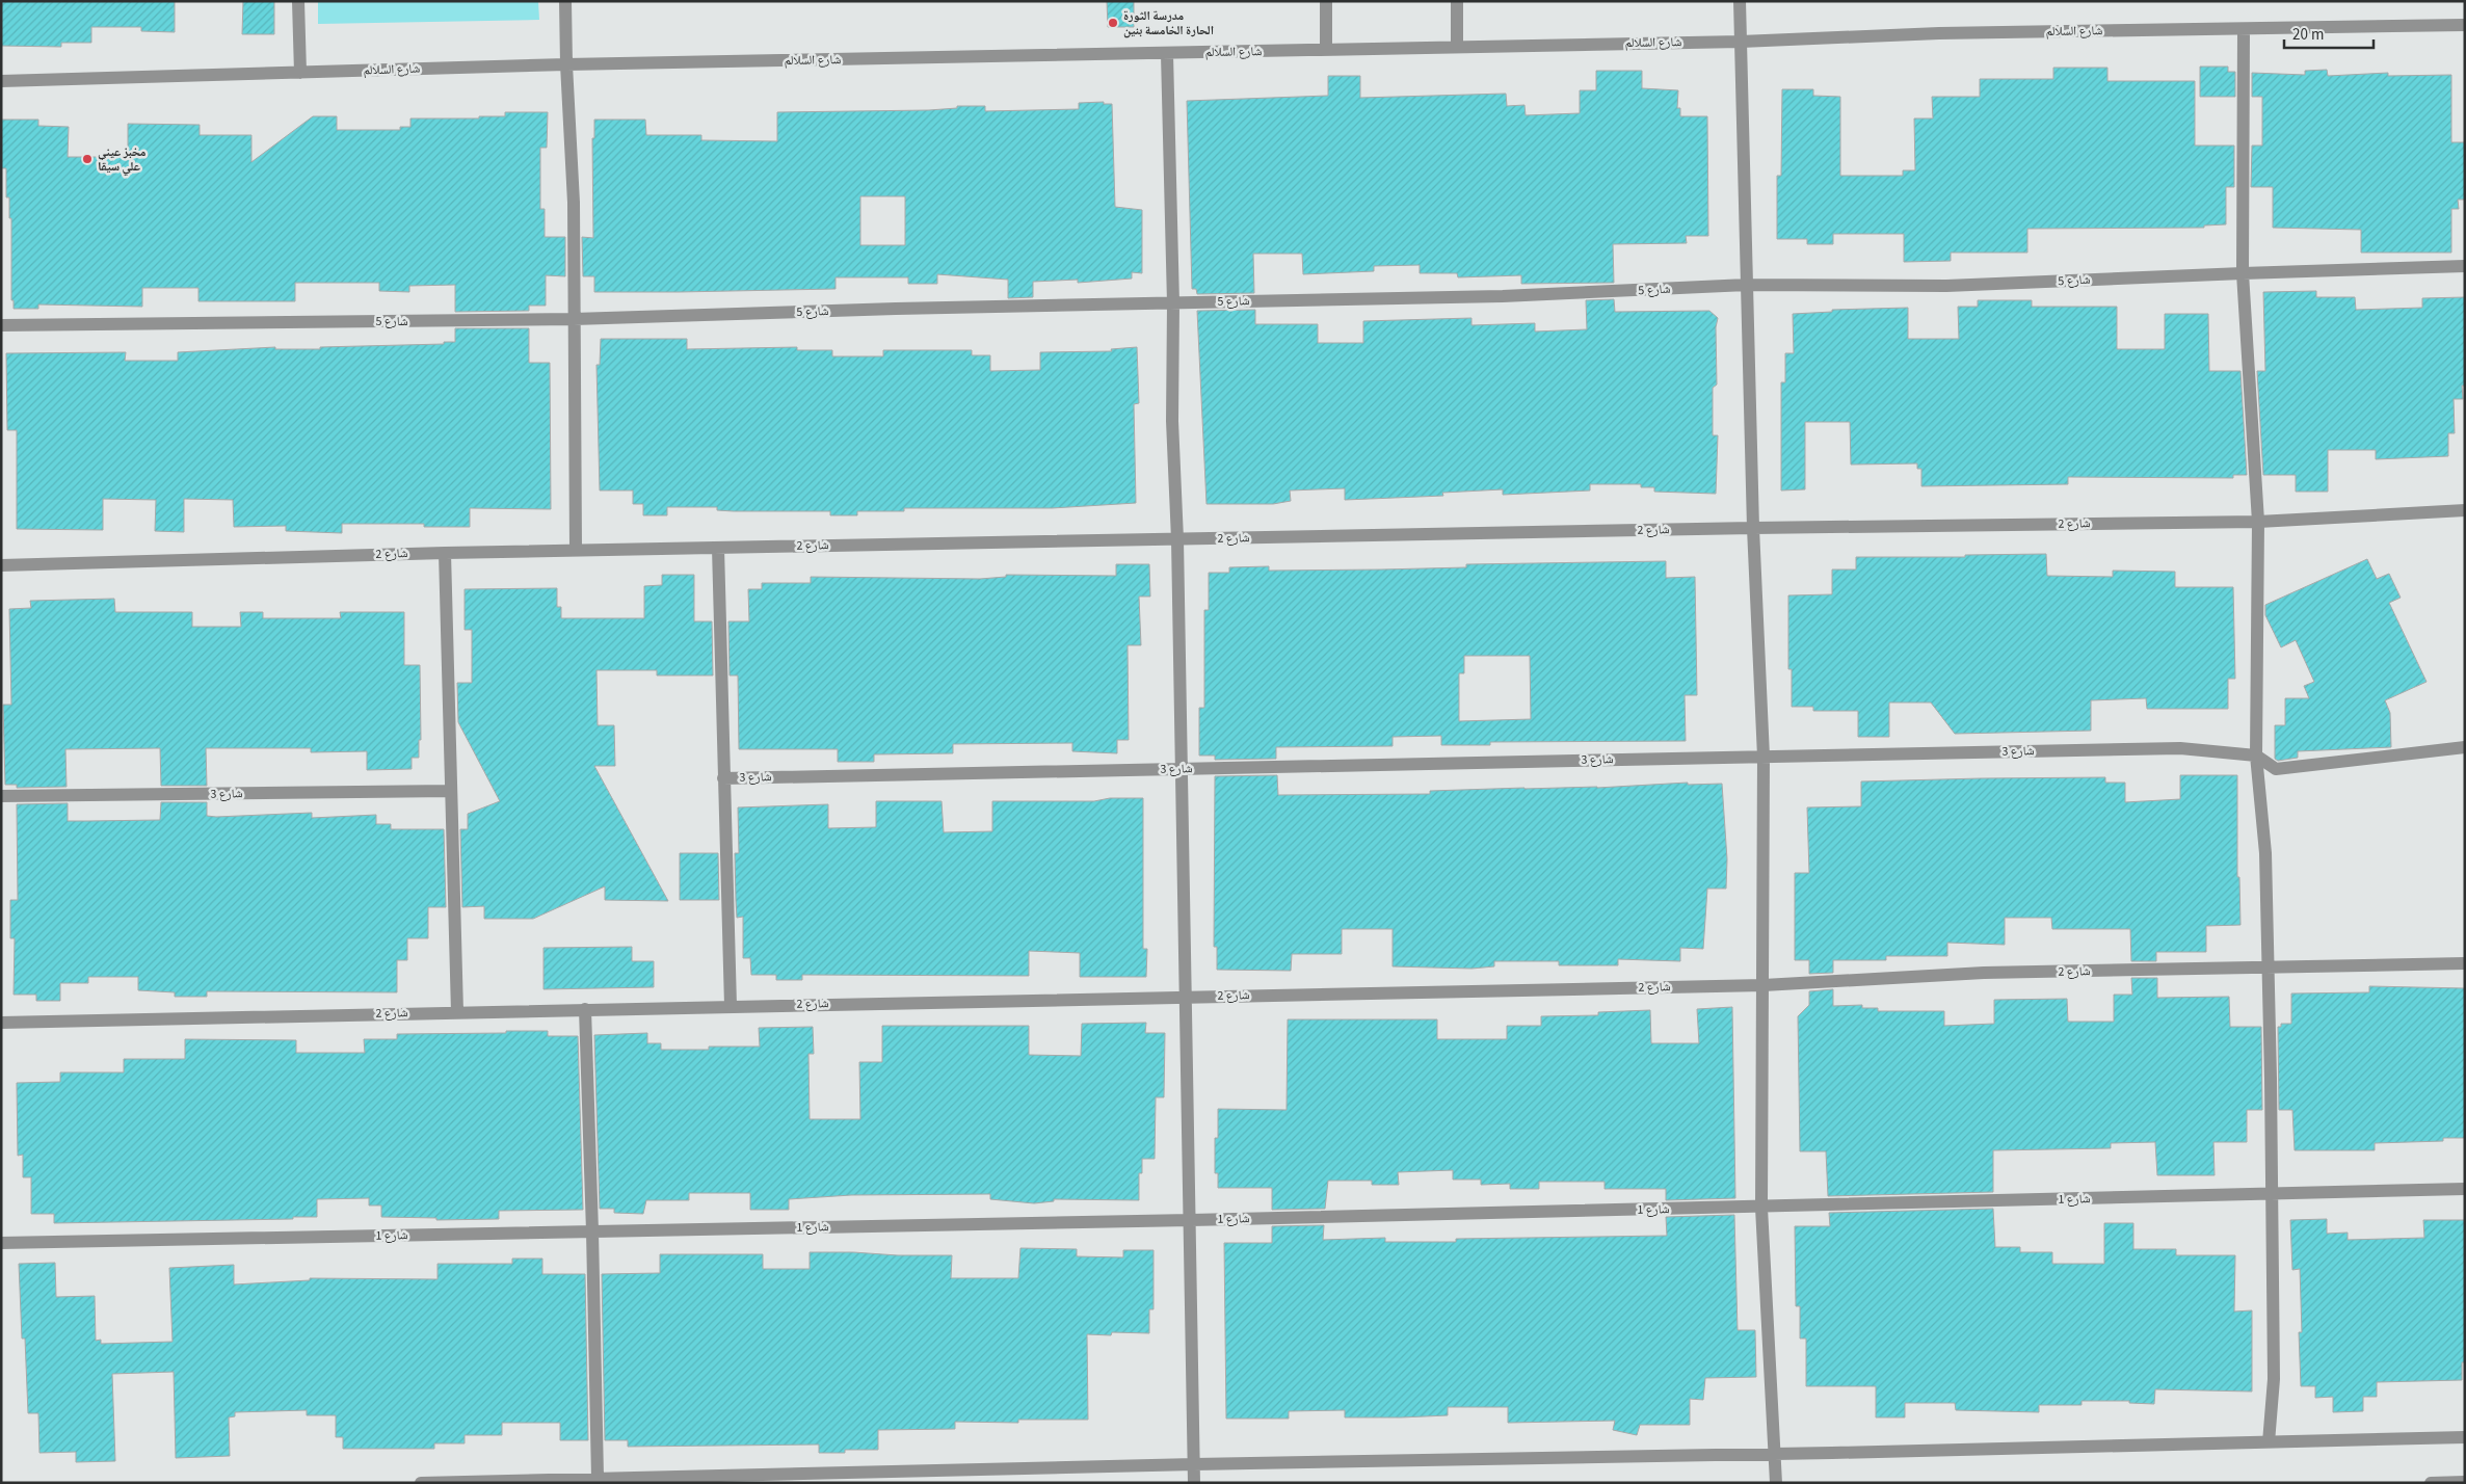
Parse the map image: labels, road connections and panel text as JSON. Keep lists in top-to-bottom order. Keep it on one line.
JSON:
{"streets":{"street":["شارع السلالم","شارع 5","شارع 2","شارع 3","شارع 1"]},"places":["مدرسة الثورة الحارة الخامسة بنين","مخبز عيني علي سيقا"],"scale_bar":"20 m"}
